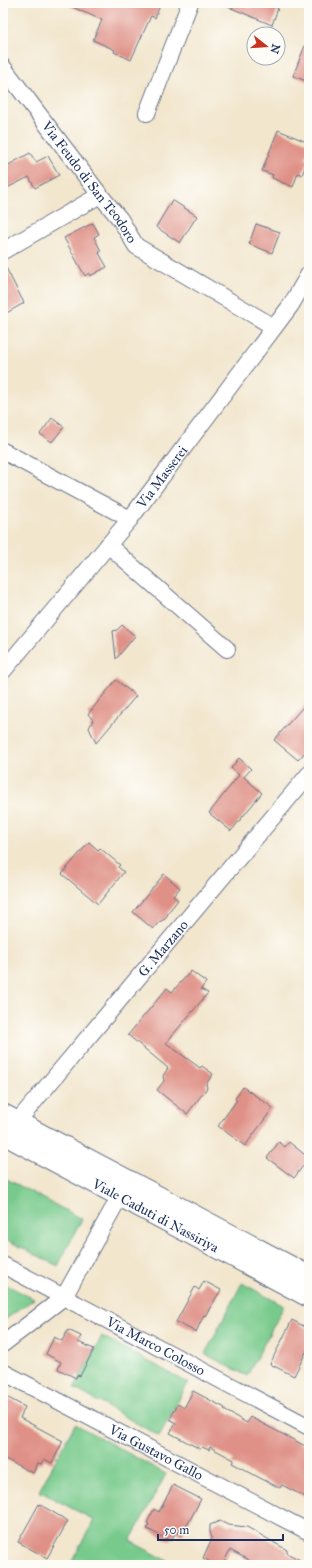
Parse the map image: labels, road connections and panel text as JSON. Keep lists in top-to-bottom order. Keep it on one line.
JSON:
{"streets":{"main road":["Viale Caduti di Nassiriya"],"street":["Via Feudo di San Teodoro","Via Masserei","G. Marzano","Via Marco Colosso","Via Gustavo Gallo"]},"crossings":[["Via Feudo di San Teodoro","Via Masserei"],["G. Marzano","Viale Caduti di Nassiriya"]],"scale_bar":"50 m","north":"right"}
